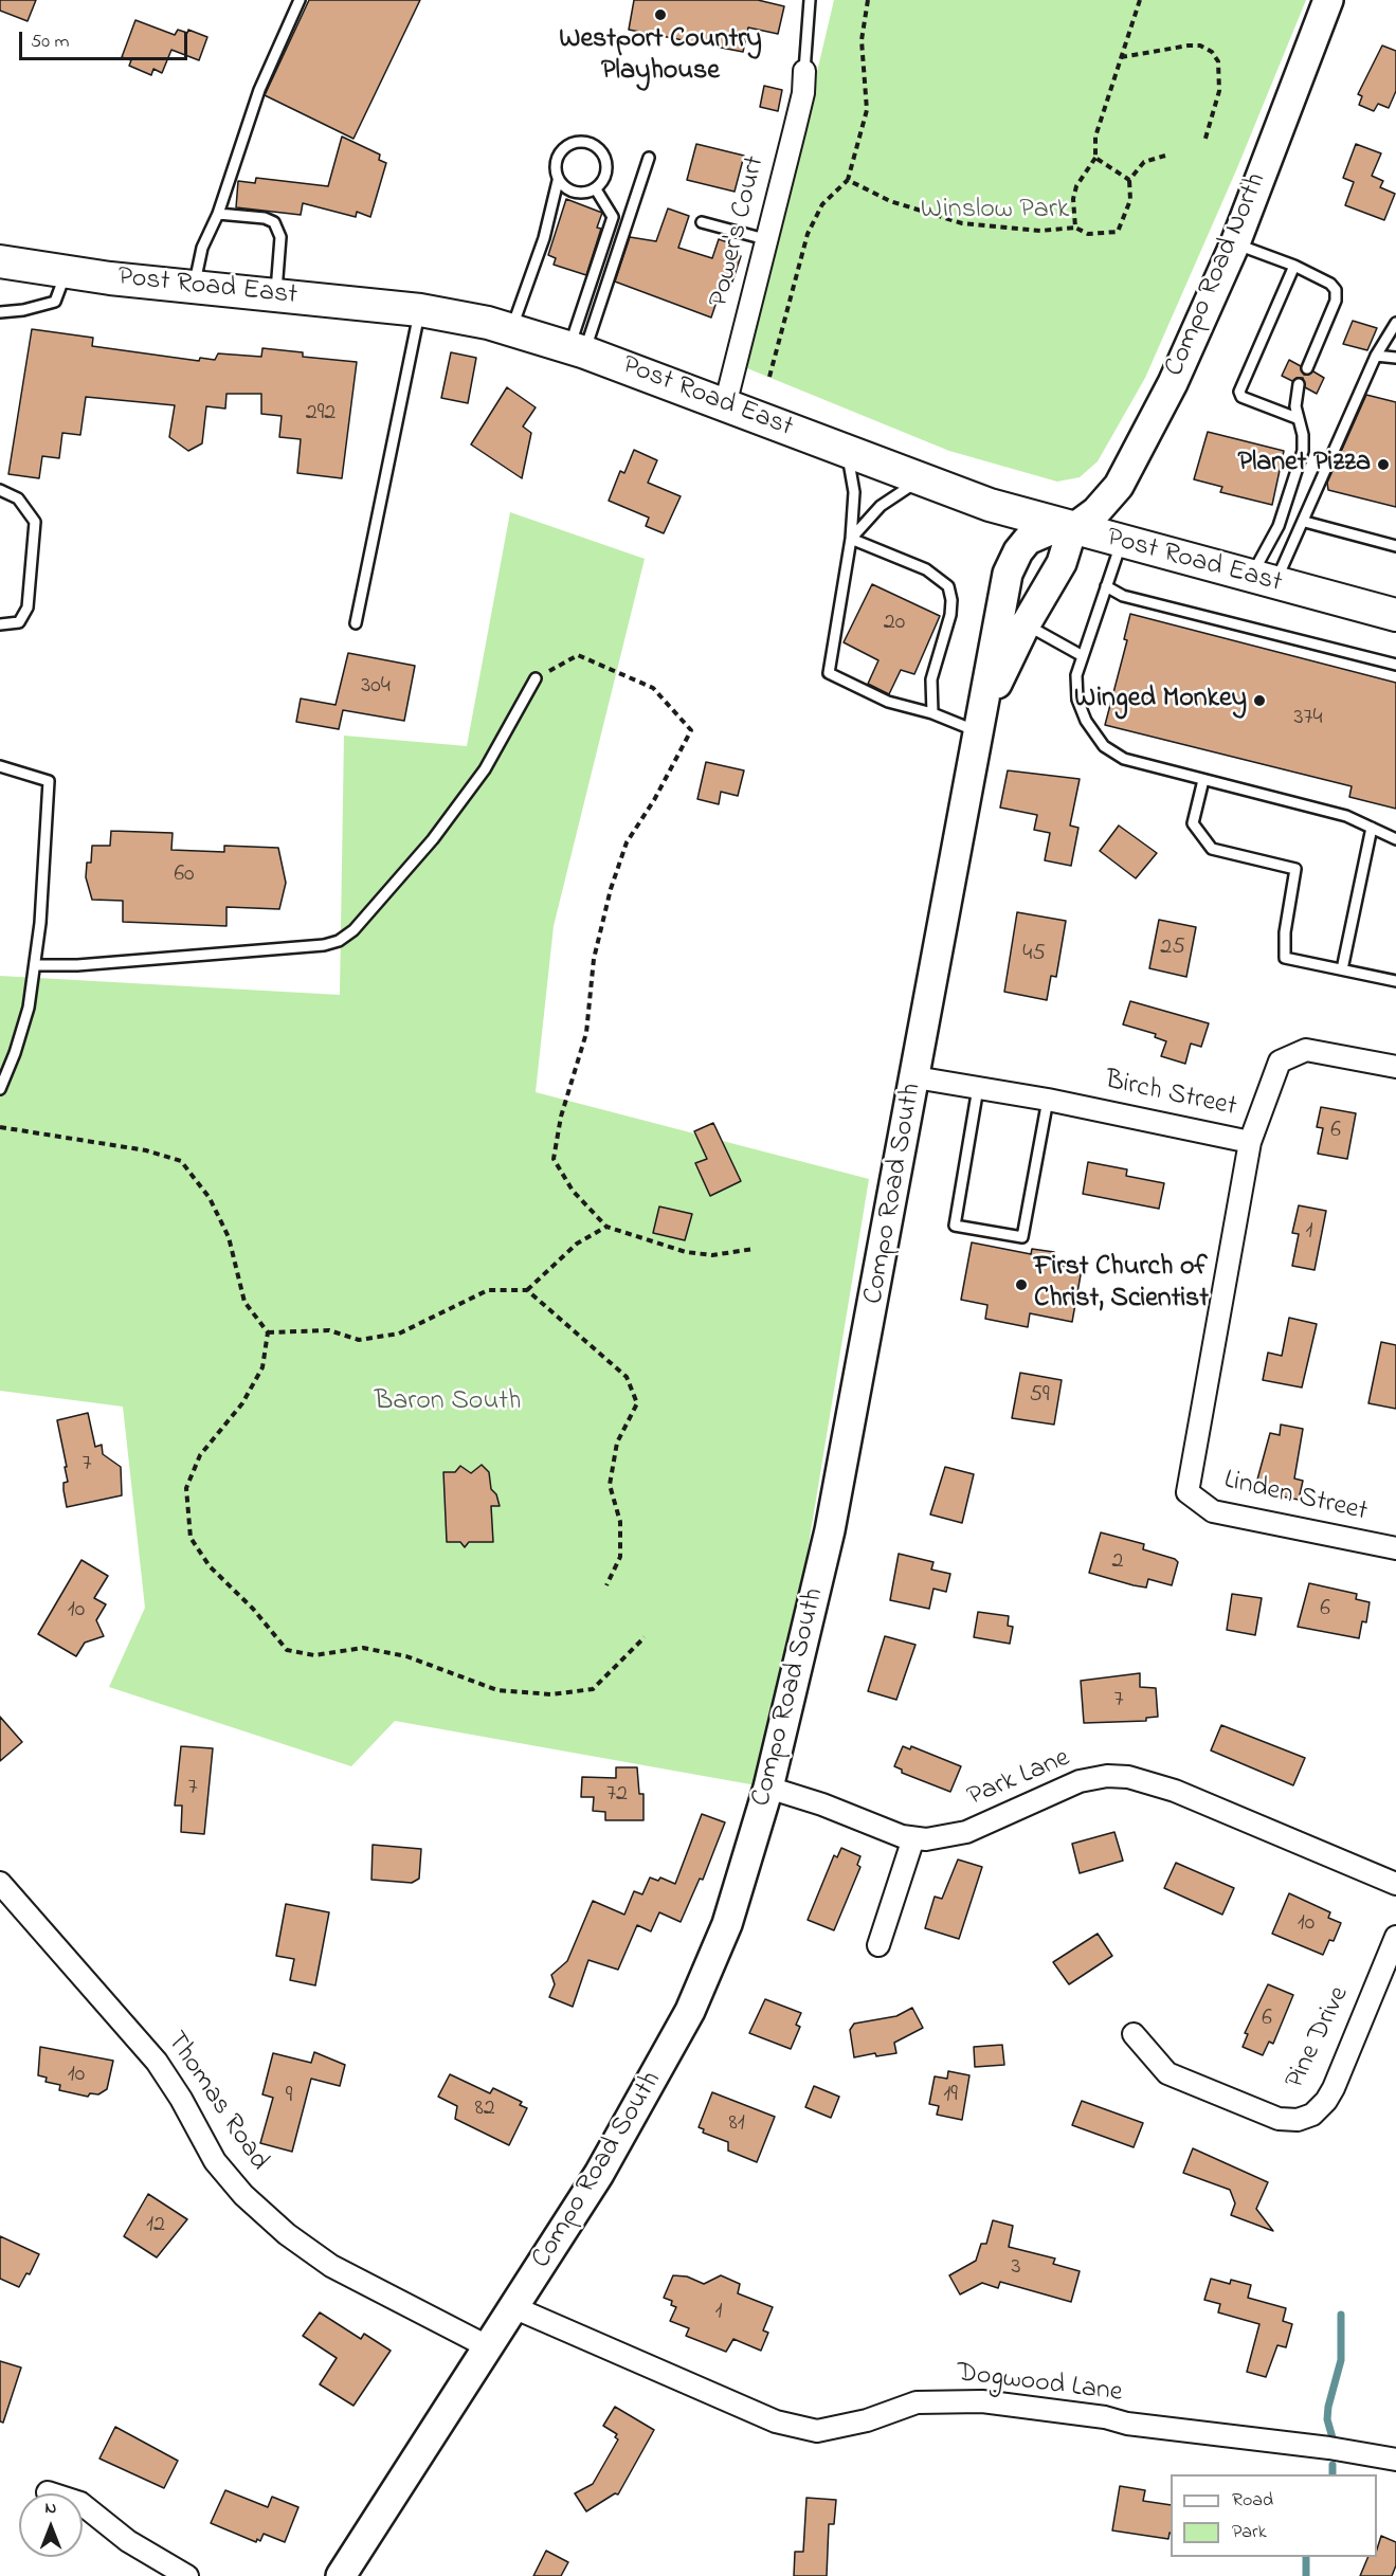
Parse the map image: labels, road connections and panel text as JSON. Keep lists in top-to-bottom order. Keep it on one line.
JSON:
{"streets":{"main road":["Compo Road North","Post Road East","Compo Road South"],"street":["Power's Court","Birch Street","Linden Street","Park Lane","Pine Drive","Thomas Road","Dogwood Lane"]},"crossings":[["Power's Court","Post Road East"],["Compo Road North","Post Road East"],["Compo Road North","Compo Road South"],["Post Road East","Compo Road South"],["Birch Street","Compo Road South"],["Birch Street","Linden Street"],["Compo Road South","Park Lane"],["Compo Road South","Thomas Road"],["Compo Road South","Dogwood Lane"]],"parks":["Winslow Park","Baron South"],"places":["Westport Country Playhouse","Planet Pizza","Winged Monkey","First Church of Christ, Scientist"],"house_numbers":["292","20","304","374","60","25","45","6","1","59","7","2","6","10","7","7","72","10","6","10","19","9","82","81","12","3","1"],"legend":["Road","Park"],"scale_bar":"50 m","north":"top"}
